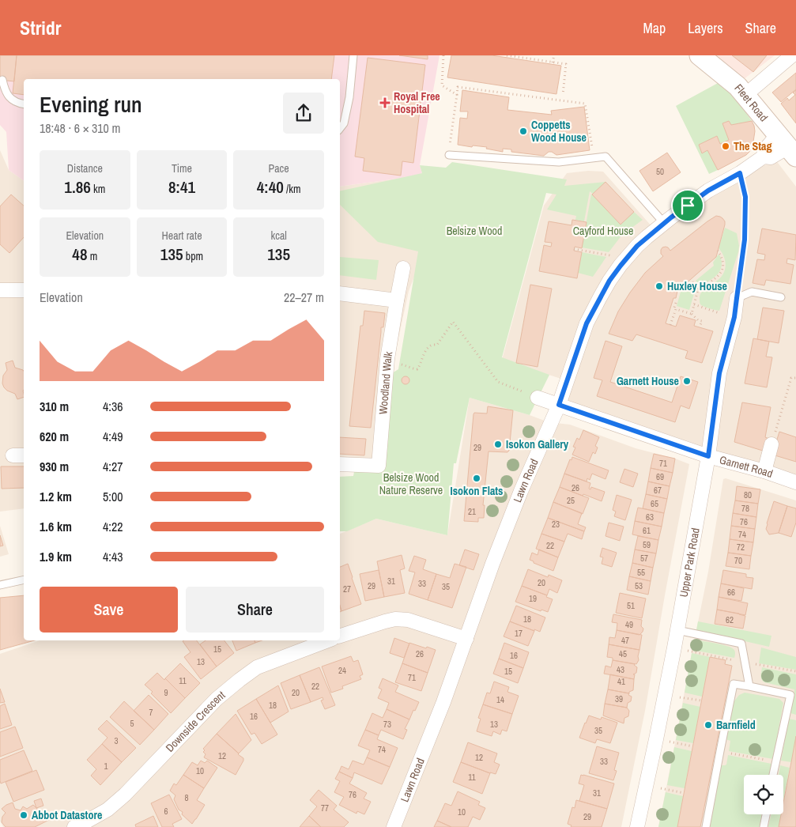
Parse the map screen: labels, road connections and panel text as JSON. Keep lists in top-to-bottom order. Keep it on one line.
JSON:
{"streets":{"main road":["Fleet Road"],"street":["Woodland Walk","Garnett Road","Lawn Road","Upper Park Road","Downside Crescent"]},"crossings":[["Fleet Road","Lawn Road"],["Garnett Road","Lawn Road"],["Garnett Road","Upper Park Road"]],"parks":["Belsize Wood","Cayford House","Belsize Wood Nature Reserve"],"places":{"health":["Royal Free Hospital"],"other":["Coppetts Wood House","The Stag","Huxley House","Garnett House","Isokon Gallery","Isokon Flats","Barnfield","Abbot Datastore"]},"house_numbers":["50","29","71","69","26","67","80","25","65","78","21","63","76","23","61","74","59","22","72","57","70","55","31","20","33","29","53","35","27","66","19","51","18","62","49","17","47","15","26","45","16","13","43","24","15","71","11","41","22","9","20","39","14","18","7","16","5","73","13","35","3","74","12","12","33","1","10","11","31","76","8","77","6","10","29"],"page":{"header":"Stridr","nav":["Map","Layers","Share"],"heading":["Evening run","18:48 · 6 × 310 m"],"stats":[["Distance","1.86 km"],["Time","8:41"],["Pace","4:40 /km"],["Elevation","48 m"],["Heart rate","135 bpm"],["kcal","135"]],"chart":["Elevation","22–27 m"],"list":[{"name":"310 m","note":"4:36"},{"name":"620 m","note":"4:49"},{"name":"930 m","note":"4:27"},{"name":"1.2 km","note":"5:00"},{"name":"1.6 km","note":"4:22"},{"name":"1.9 km","note":"4:43"}],"buttons":["Save","Share"]}}
